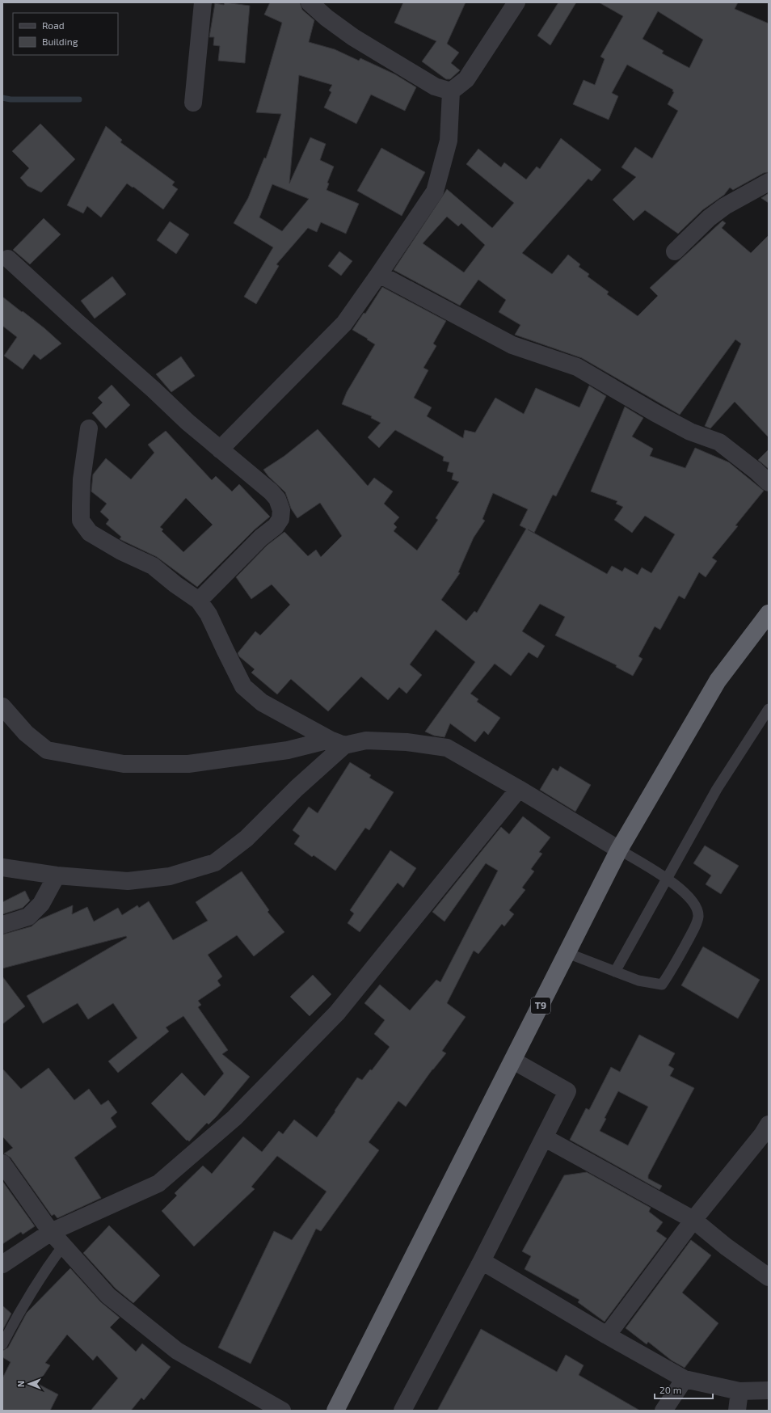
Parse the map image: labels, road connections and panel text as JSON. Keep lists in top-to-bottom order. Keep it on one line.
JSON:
{"streets":{"highway":["T9"]},"legend":["Road","Building"],"scale_bar":"20 m","north":"left"}
